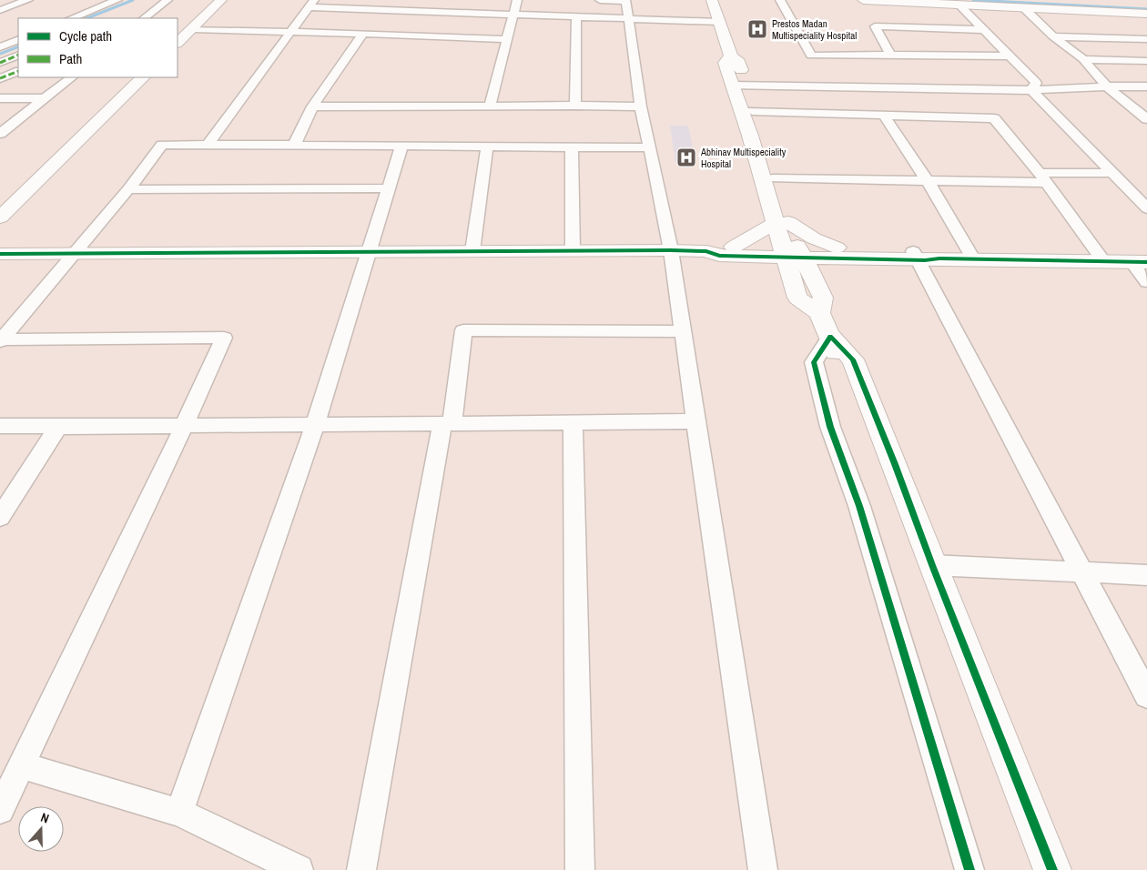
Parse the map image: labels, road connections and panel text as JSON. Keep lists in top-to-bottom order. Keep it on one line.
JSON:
{"places":{"hospital":["Prestos Madan Multispeciality Hospital","Abhinav Multispeciality Hospital"]},"legend":["Cycle path","Path"],"north":"top"}
